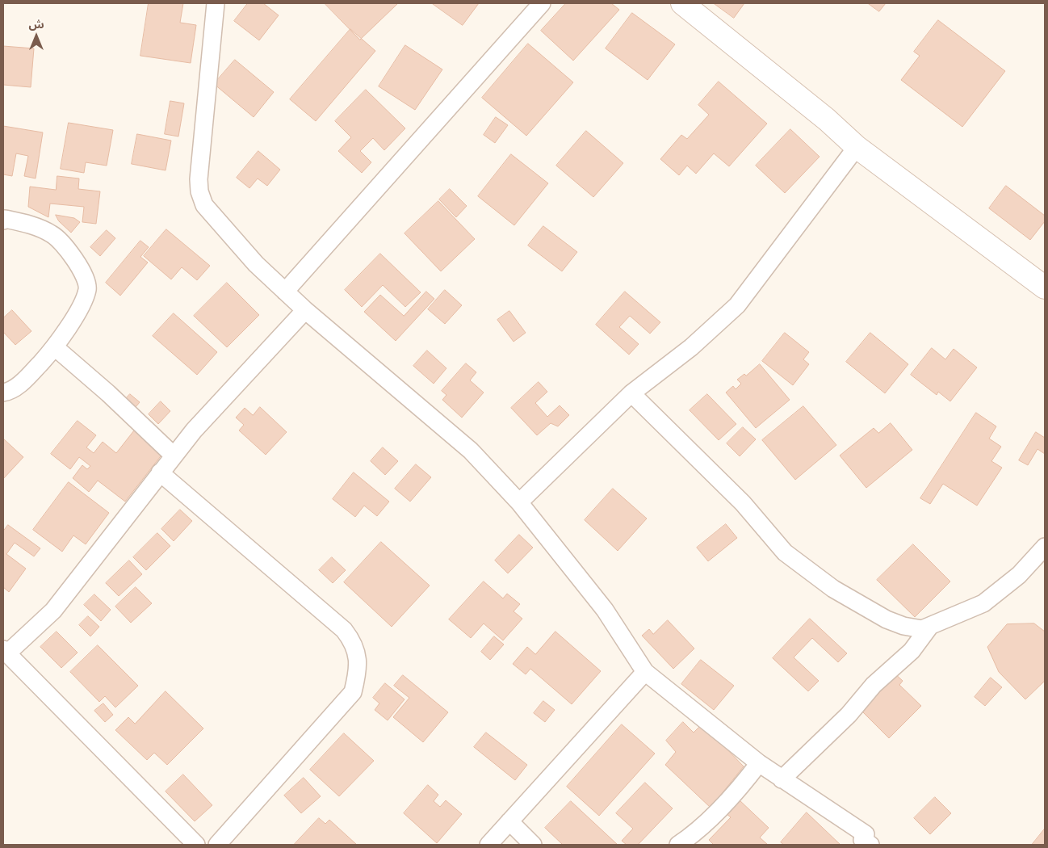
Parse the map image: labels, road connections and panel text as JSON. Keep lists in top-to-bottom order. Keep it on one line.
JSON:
{"north":"top"}
